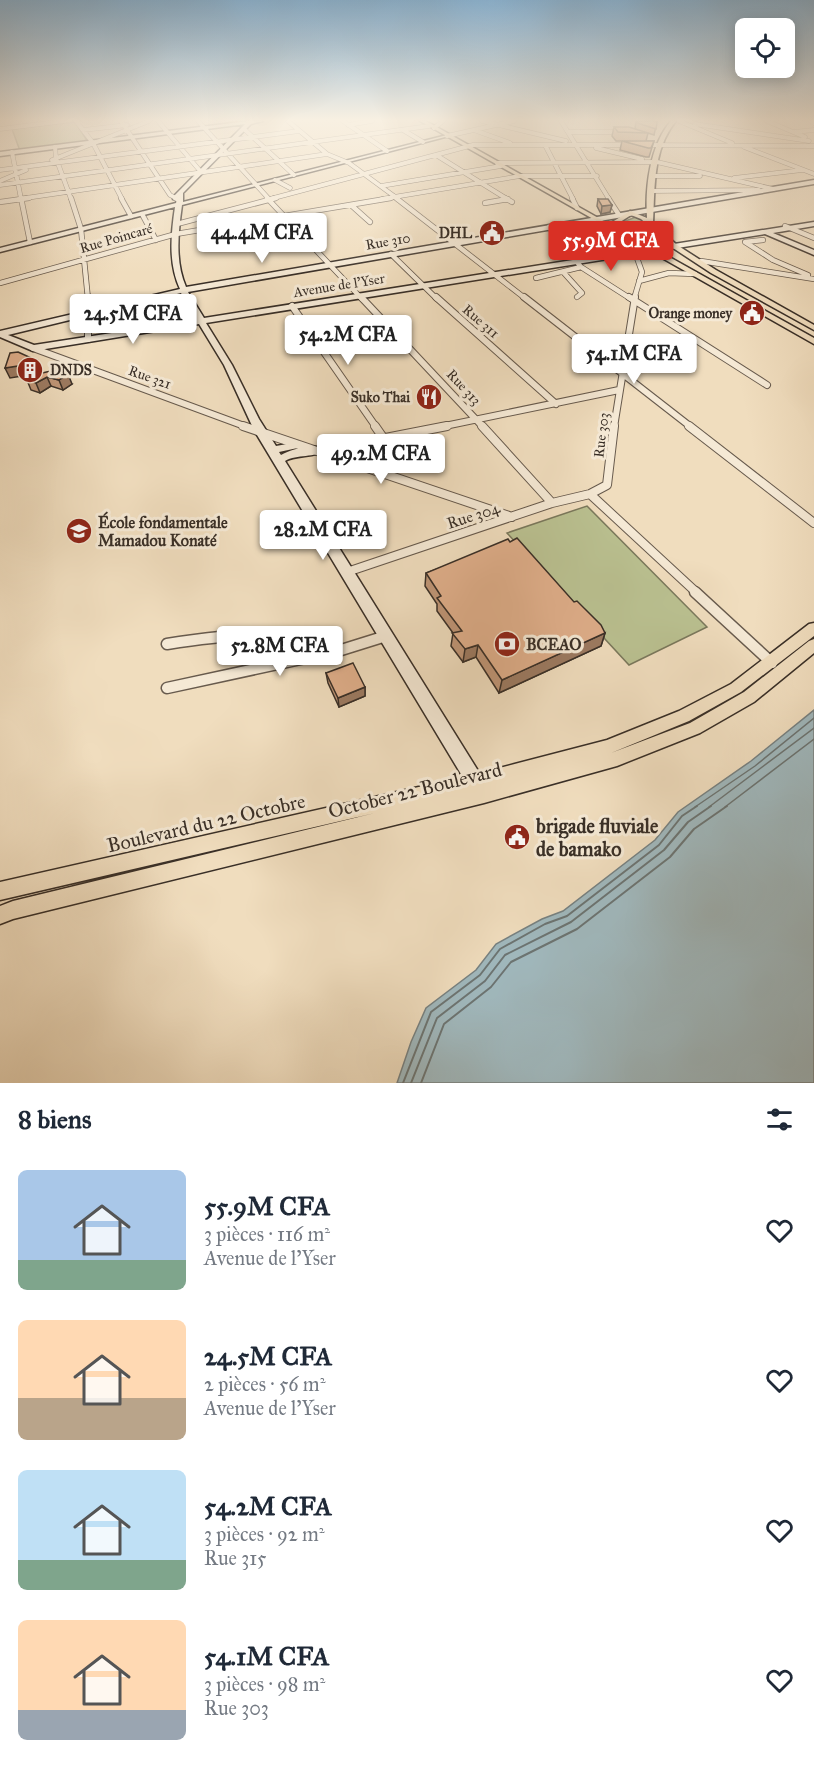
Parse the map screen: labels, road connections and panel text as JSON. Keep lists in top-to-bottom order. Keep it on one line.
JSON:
{"streets":{"main road":["October 22 Boulevard","Boulevard du 22 Octobre"],"street":["Rue Poincaré","Rue 310","Avenue de l'Yser","Rue 311","Rue 321","Rue 313","Rue 303","Rue 304"]},"crossings":[["Rue Poincaré","Rue 313"],["Rue 310","Rue 311"],["Rue 310","Rue 321"],["Rue 310","Rue 313"],["Avenue de l'Yser","Rue 311"],["Avenue de l'Yser","Rue 321"],["Avenue de l'Yser","Rue 313"],["Rue 313","Rue 304"],["Rue 303","Rue 304"],["October 22 Boulevard","Boulevard du 22 Octobre"]],"places":{"public building":["DHL","Orange money","brigade fluviale de bamako"],"building":["DNDS"],"restaurant":["Suko Thai"],"school or university":["École fondamentale Mamadou Konaté"],"bank":["BCEAO"]},"page":{"price":["44.4M CFA","55.9M CFA","24.5M CFA","54.2M CFA","54.1M CFA","49.2M CFA","28.2M CFA","52.8M CFA"],"heading":"8 biens","list":[{"name":"55.9M CFA","note":"3 pièces · 116 m² · Avenue de l'Yser"},{"name":"24.5M CFA","note":"2 pièces · 56 m² · Avenue de l'Yser"},{"name":"54.2M CFA","note":"3 pièces · 92 m² · Rue 315"},{"name":"54.1M CFA","note":"3 pièces · 98 m² · Rue 303"}]}}
